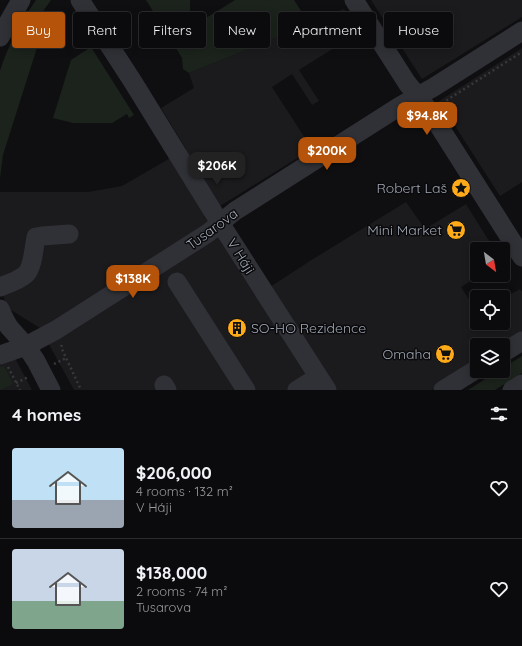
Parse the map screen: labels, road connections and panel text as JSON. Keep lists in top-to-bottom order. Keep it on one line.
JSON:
{"streets":{"street":["Tusarova","V Háji"]},"crossings":[["Tusarova","V Háji"]],"places":{"place":["Robert Laš"],"supermarket":["Mini Market","Omaha"],"building":["SO-HO Rezidence"]},"north":"bottom right","page":{"chip":["Buy","Rent","Filters","New","Apartment","House"],"price":["$94.8K","$200K","$206K","$138K"],"heading":"4 homes","list":[{"name":"$206,000","note":"4 rooms · 132 m² · V Háji"},{"name":"$138,000","note":"2 rooms · 74 m² · Tusarova"}]}}
